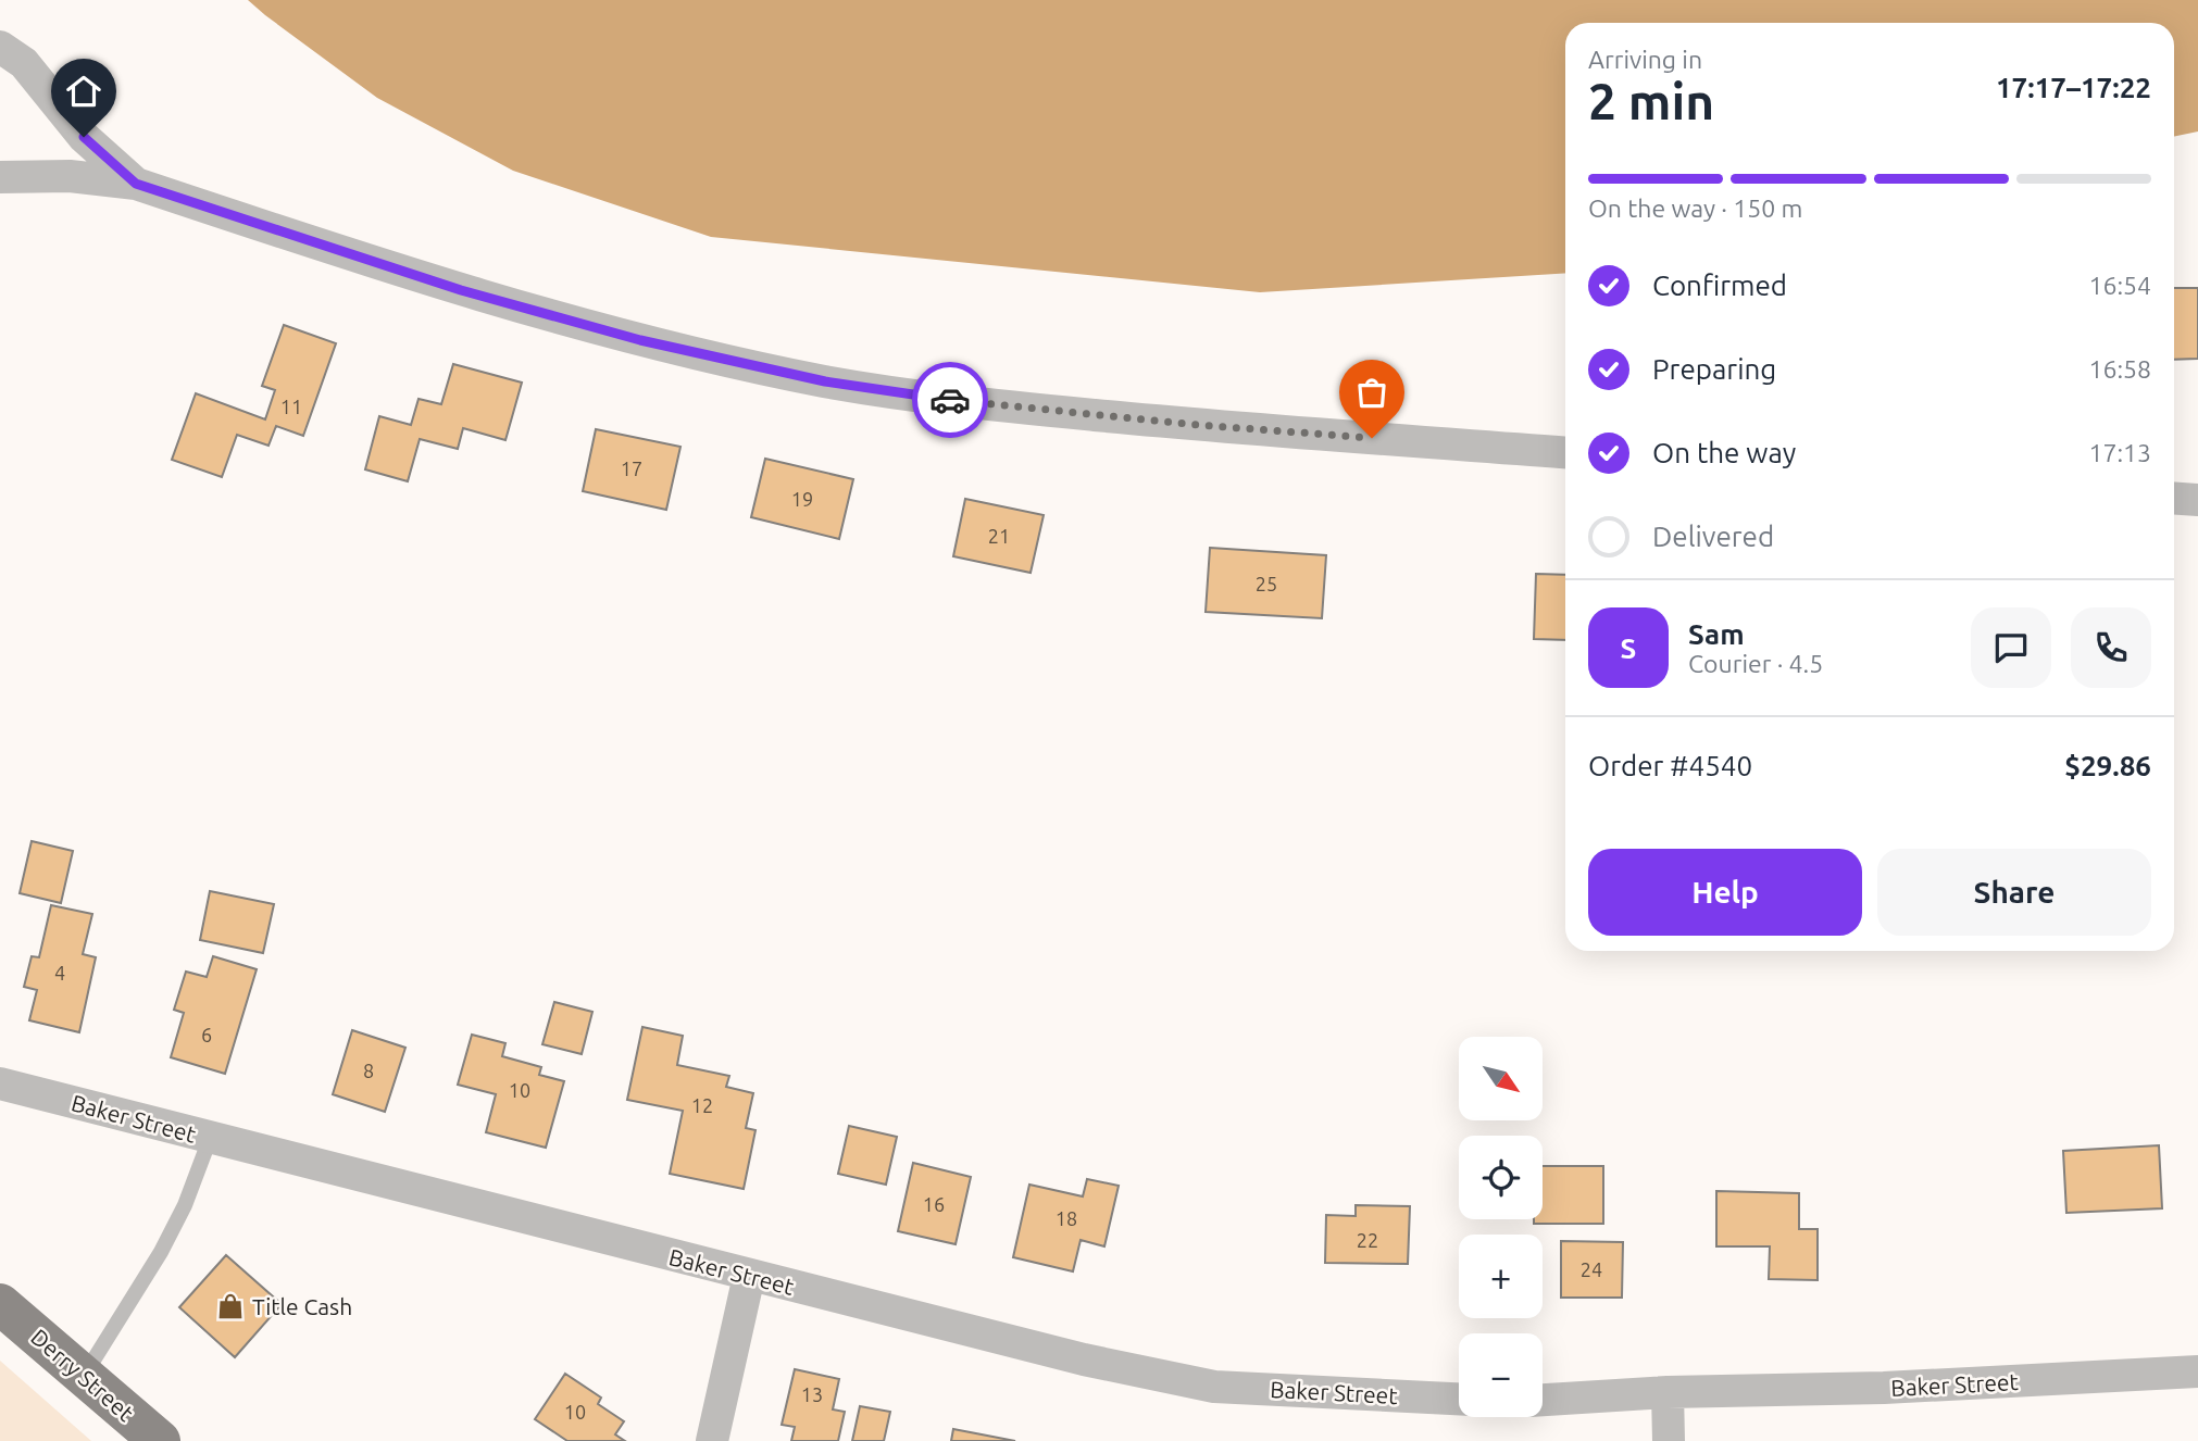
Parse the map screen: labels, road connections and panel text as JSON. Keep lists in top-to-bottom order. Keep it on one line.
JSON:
{"streets":{"main road":["Derry Street"],"street":["Baker Street"]},"places":{"shop":["Title Cash"]},"house_numbers":["11","17","19","21","25","4","6","8","10","12","16","18","22","24","13","10"],"north":"bottom right","page":{"heading":["2 min","Arriving in","17:17–17:22"],"panel":["Sam","Courier · 4.5","Order #4540","$29.86"],"bar":"On the way · 150 m","list":[["Confirmed","16:54"],["Preparing","16:58"],["On the way","17:13"],"Delivered"],"round":"S","buttons":["Help","Share"],"map_buttons":["+","−"]}}
